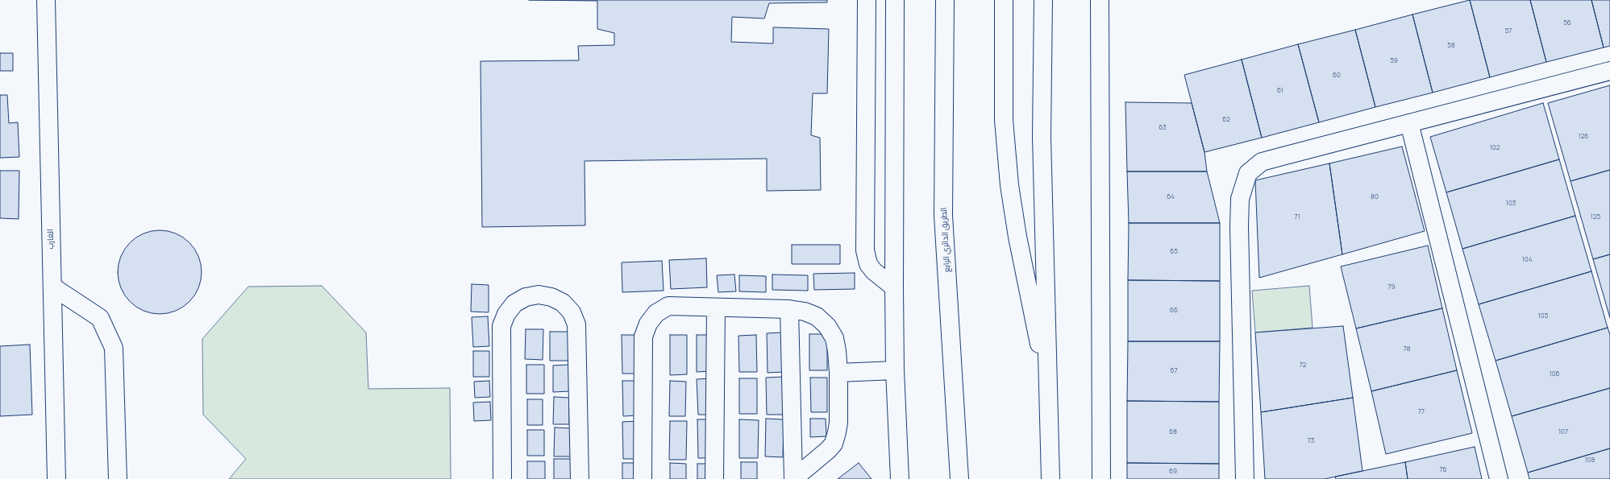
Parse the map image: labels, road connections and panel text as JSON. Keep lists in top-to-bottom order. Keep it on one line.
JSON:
{"streets":{"street":["الغارب","الطريق الدائري الرابع"]},"house_numbers":["56","57","58","59","60","61","62","63","126","102","64","80","103","71","125","65","104","79","66","105","78","72","67","106","77","68","107","73","108","76","69"]}
